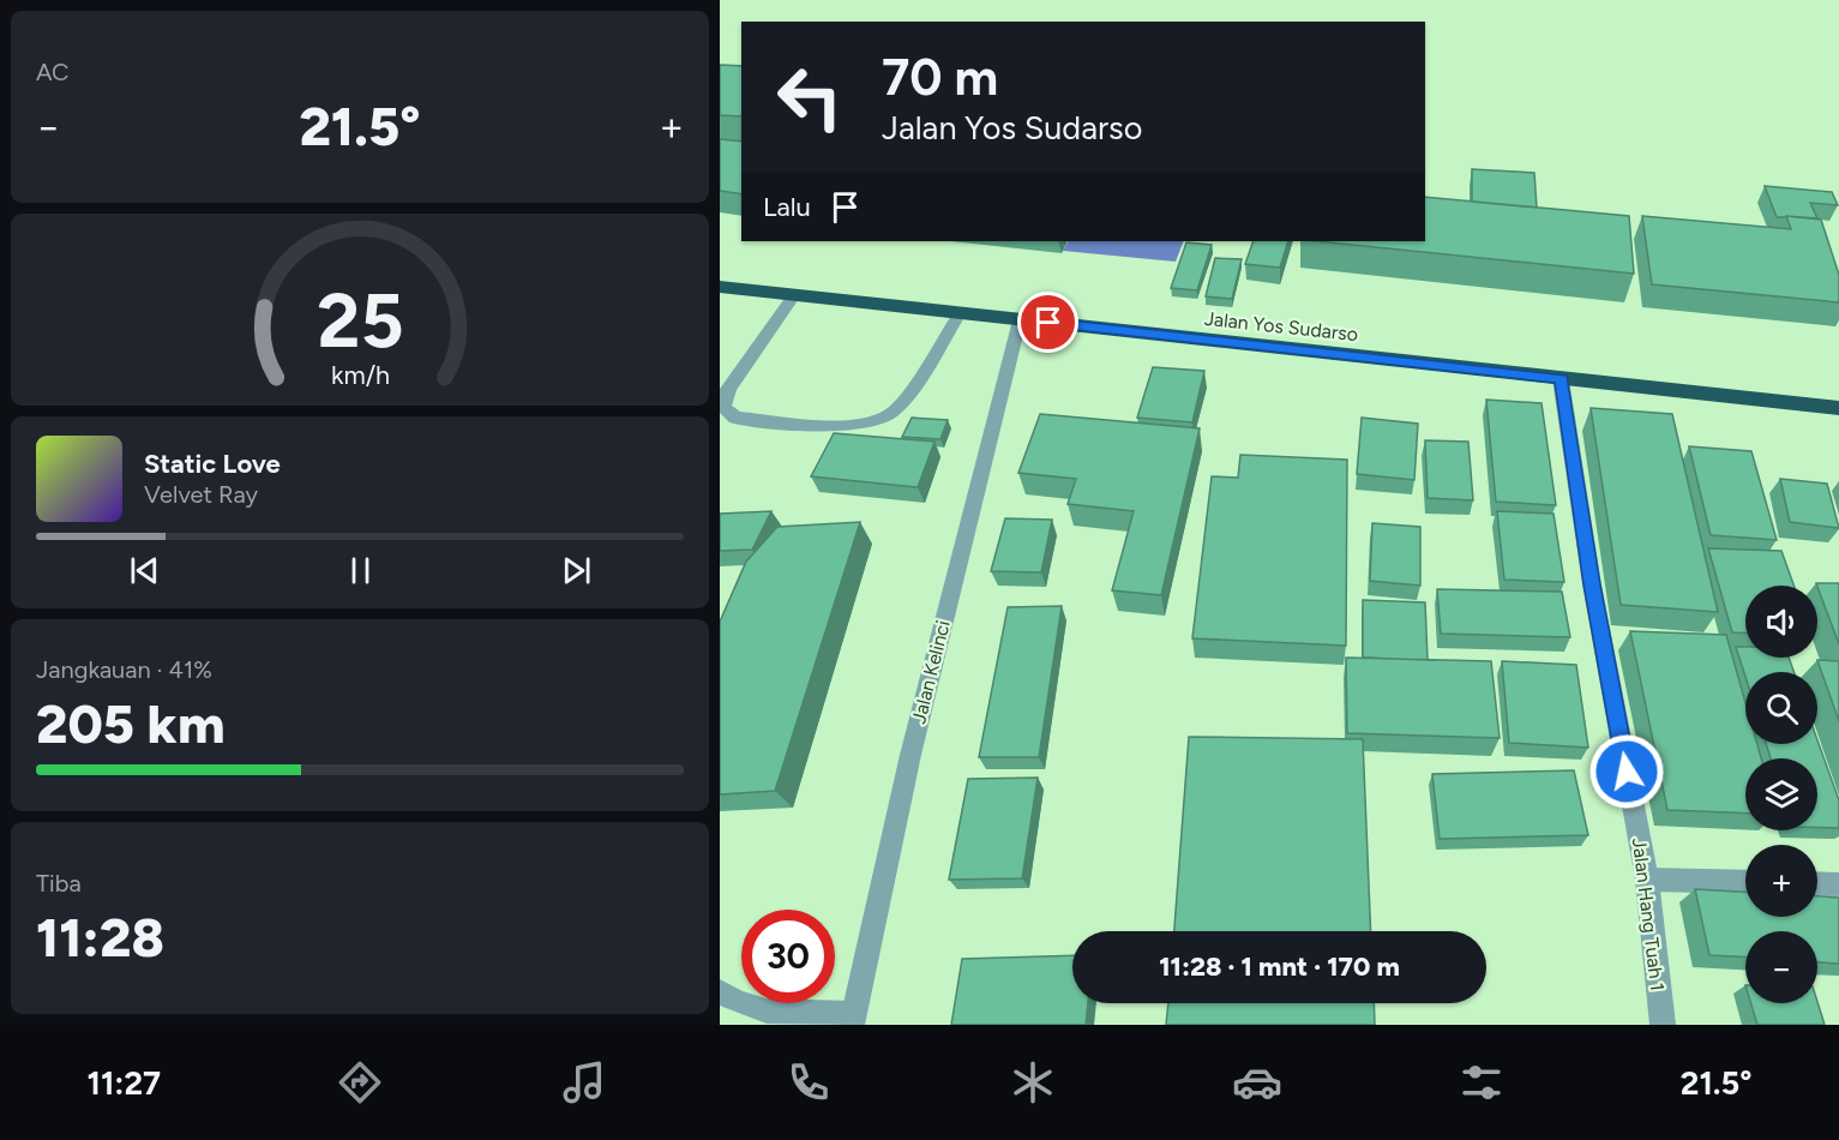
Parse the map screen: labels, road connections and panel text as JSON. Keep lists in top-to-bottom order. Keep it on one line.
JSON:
{"streets":{"highway":["Jalan Yos Sudarso"],"street":["Jalan Kelinci","Jalan Hang Tuah 1"]},"crossings":[["Jalan Yos Sudarso","Jalan Kelinci"],["Jalan Yos Sudarso","Jalan Hang Tuah 1"]],"page":{"tile":["AC",["Jangkauan · 41%","205 km"],["Tiba","11:28"]],"turn":["70 m","Jalan Yos Sudarso"],"heat":["−","21.5°","+"],"then":"Lalu","song":["Static Love","Velvet Ray"],"map_buttons":["+","−"],"limit":"30","trip":"11:28 · 1 mnt · 170 m","tabs":["11:27","21.5°"],"gauge":["25","km/h"]}}
